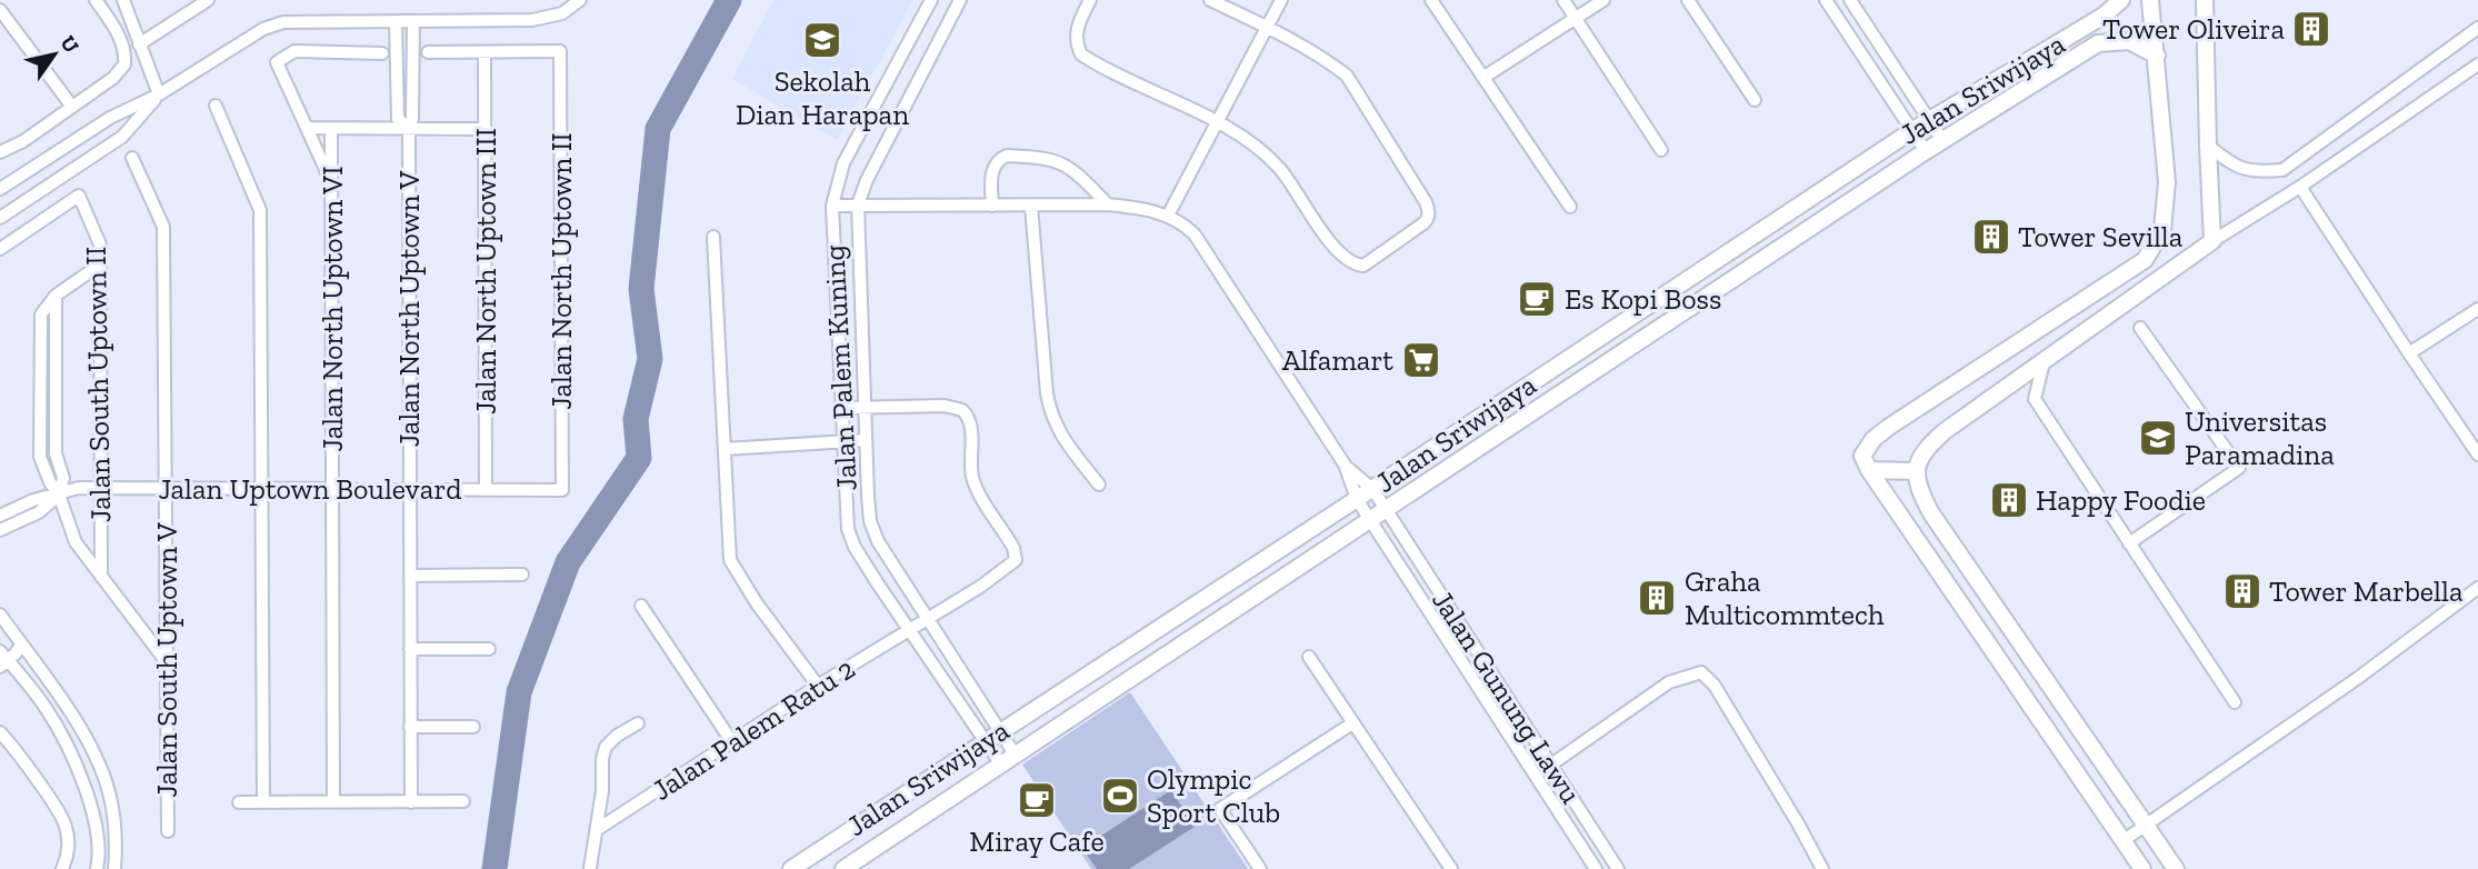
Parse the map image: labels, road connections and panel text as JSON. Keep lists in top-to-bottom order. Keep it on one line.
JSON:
{"streets":{"street":["Jalan Sriwijaya","Jalan North Uptown III","Jalan North Uptown II","Jalan North Uptown VI","Jalan North Uptown V","Jalan Palem Kuning","Jalan South Uptown II","Jalan Uptown Boulevard","Jalan South Uptown V","Jalan Gunung Lawu","Jalan Palem Ratu 2"]},"crossings":[["Jalan Sriwijaya","Jalan Palem Kuning"],["Jalan Sriwijaya","Jalan Gunung Lawu"],["Jalan North Uptown III","Jalan North Uptown II"],["Jalan North Uptown III","Jalan Uptown Boulevard"],["Jalan North Uptown II","Jalan Uptown Boulevard"],["Jalan North Uptown VI","Jalan Uptown Boulevard"],["Jalan North Uptown V","Jalan Uptown Boulevard"],["Jalan Palem Kuning","Jalan Palem Ratu 2"],["Jalan South Uptown II","Jalan Uptown Boulevard"],["Jalan Uptown Boulevard","Jalan South Uptown V"]],"places":{"building":["Tower Oliveira","Tower Sevilla","Happy Foodie","Tower Marbella","Graha Multicommtech"],"school or university":["Sekolah Dian Harapan","Universitas Paramadina"],"cafe":["Es Kopi Boss","Miray Cafe"],"supermarket":["Alfamart"],"sports":["Olympic Sport Club"]},"north":"top right"}
